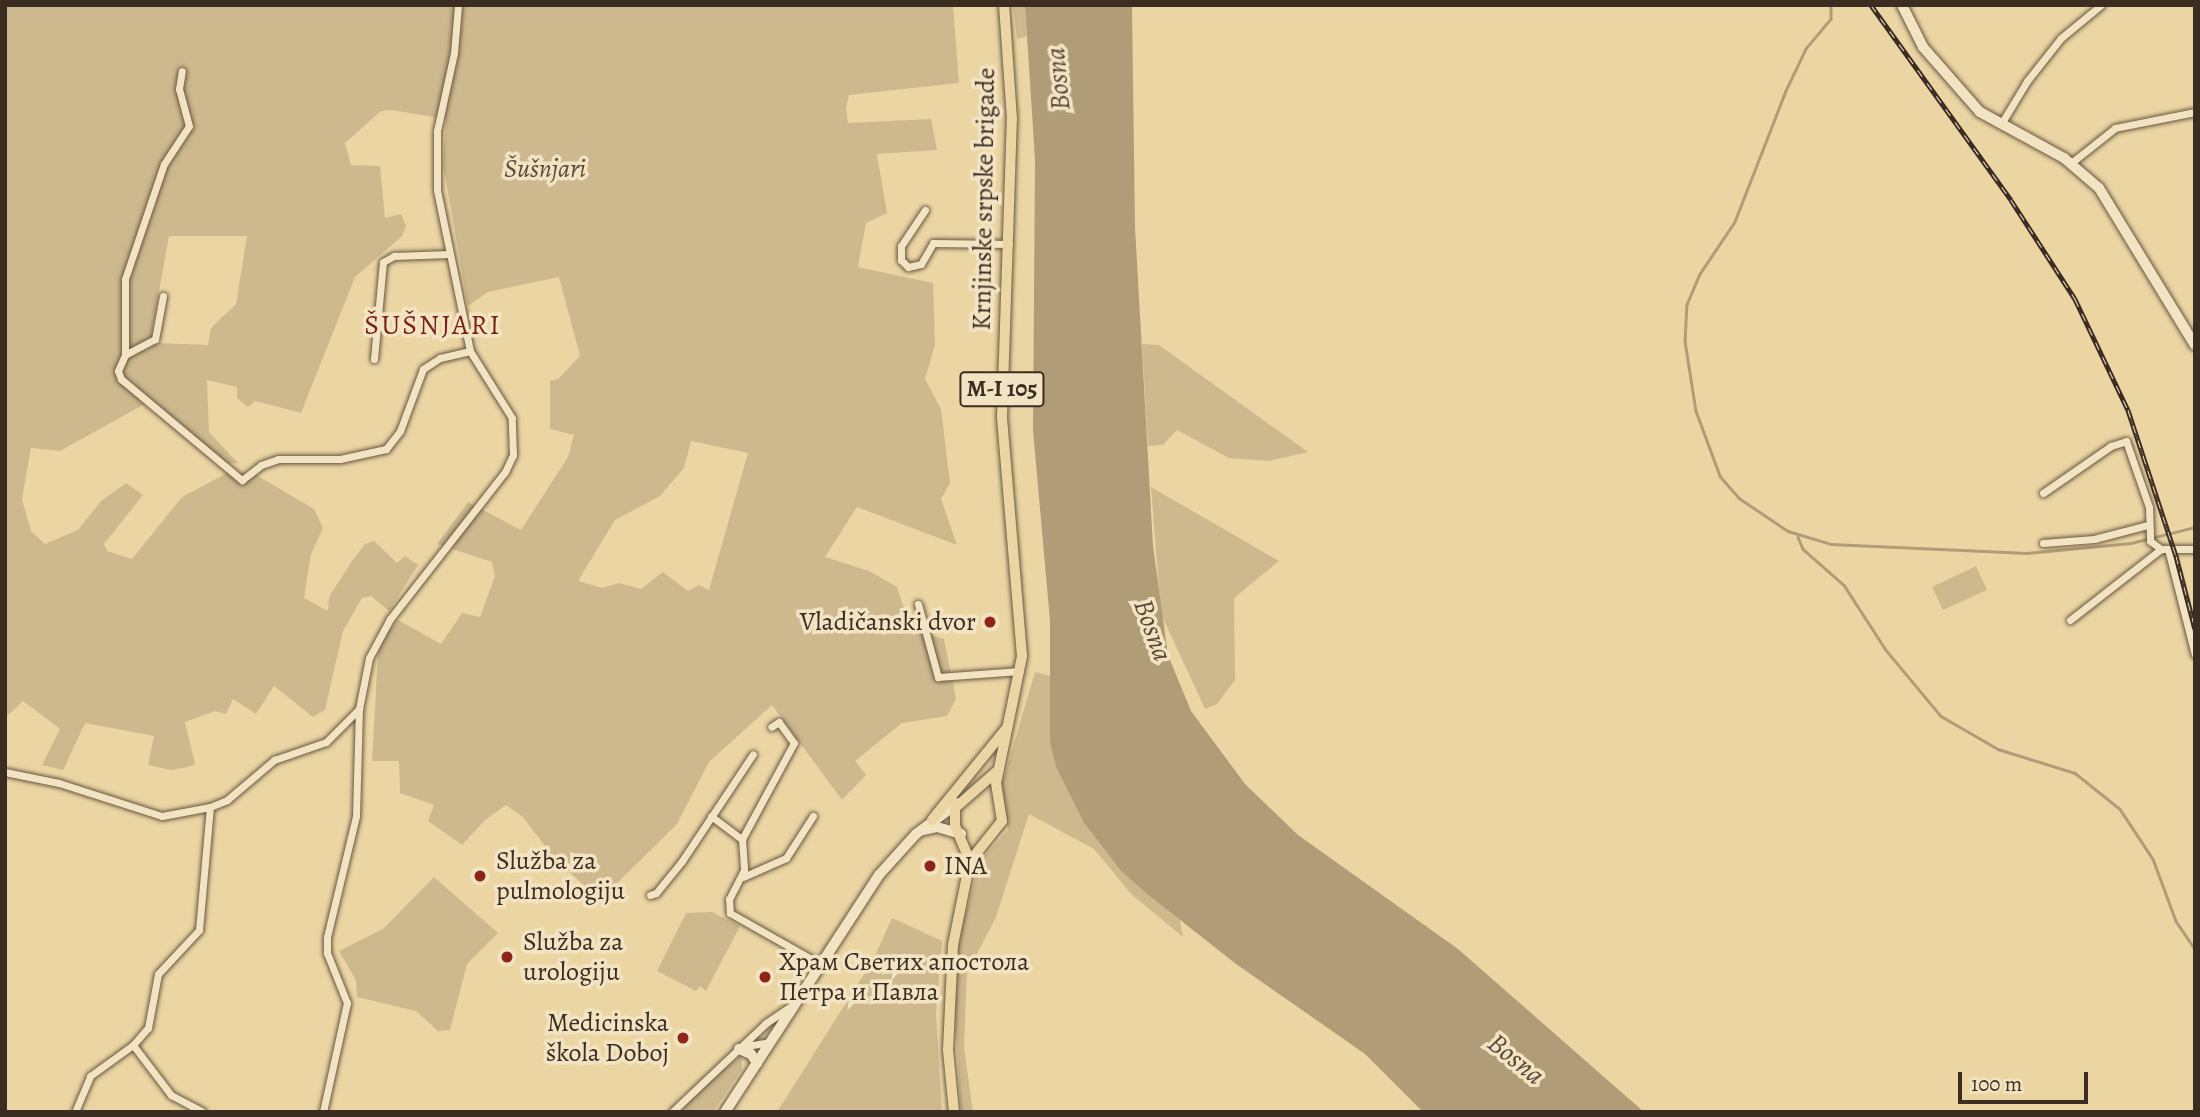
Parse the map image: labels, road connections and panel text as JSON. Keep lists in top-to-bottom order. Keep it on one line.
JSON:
{"streets":{"main road":["Krnjinske srpske brigade","M-I 105"]},"crossings":[["Krnjinske srpske brigade","M-I 105"]],"districts":["ŠUŠNJARI"],"water":["Bosna"],"parks":["Šušnjari"],"places":["Vladičanski dvor","INA","Služba za pulmologiju","Služba za urologiju","Храм Светих апостола Петра и Павла","Medicinska škola Doboj"],"scale_bar":"100 m"}
